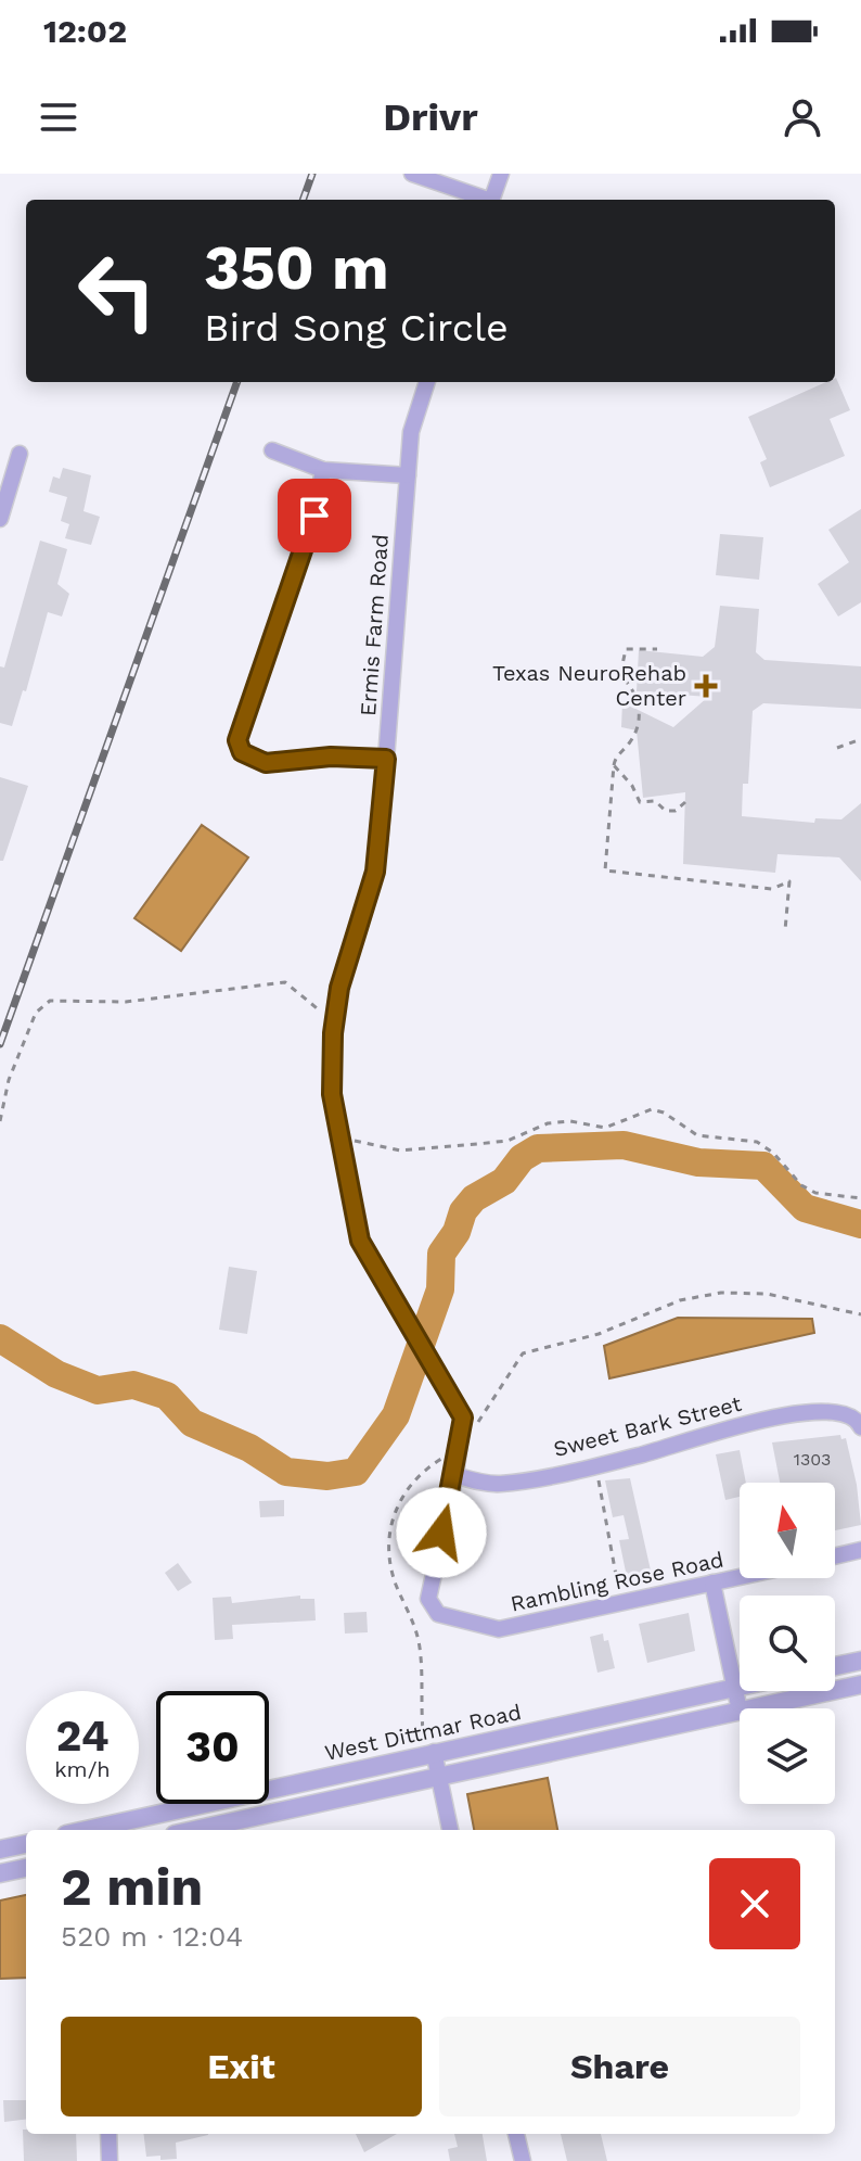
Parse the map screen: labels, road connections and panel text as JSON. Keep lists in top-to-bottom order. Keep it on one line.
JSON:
{"streets":{"street":["Ermis Farm Road","Sweet Bark Street","Rambling Rose Road","West Dittmar Road"]},"crossings":[["Ermis Farm Road","Sweet Bark Street"],["Ermis Farm Road","Rambling Rose Road"]],"places":{"health":["Texas NeuroRehab Center"]},"house_numbers":["1303"],"north":"top","page":{"status":"12:02","header":"Drivr","turn":["350 m","Bird Song Circle"],"speed":"24 km/h","limit":"30","heading":["2 min","520 m · 12:04"],"buttons":["Exit","Share"]}}
